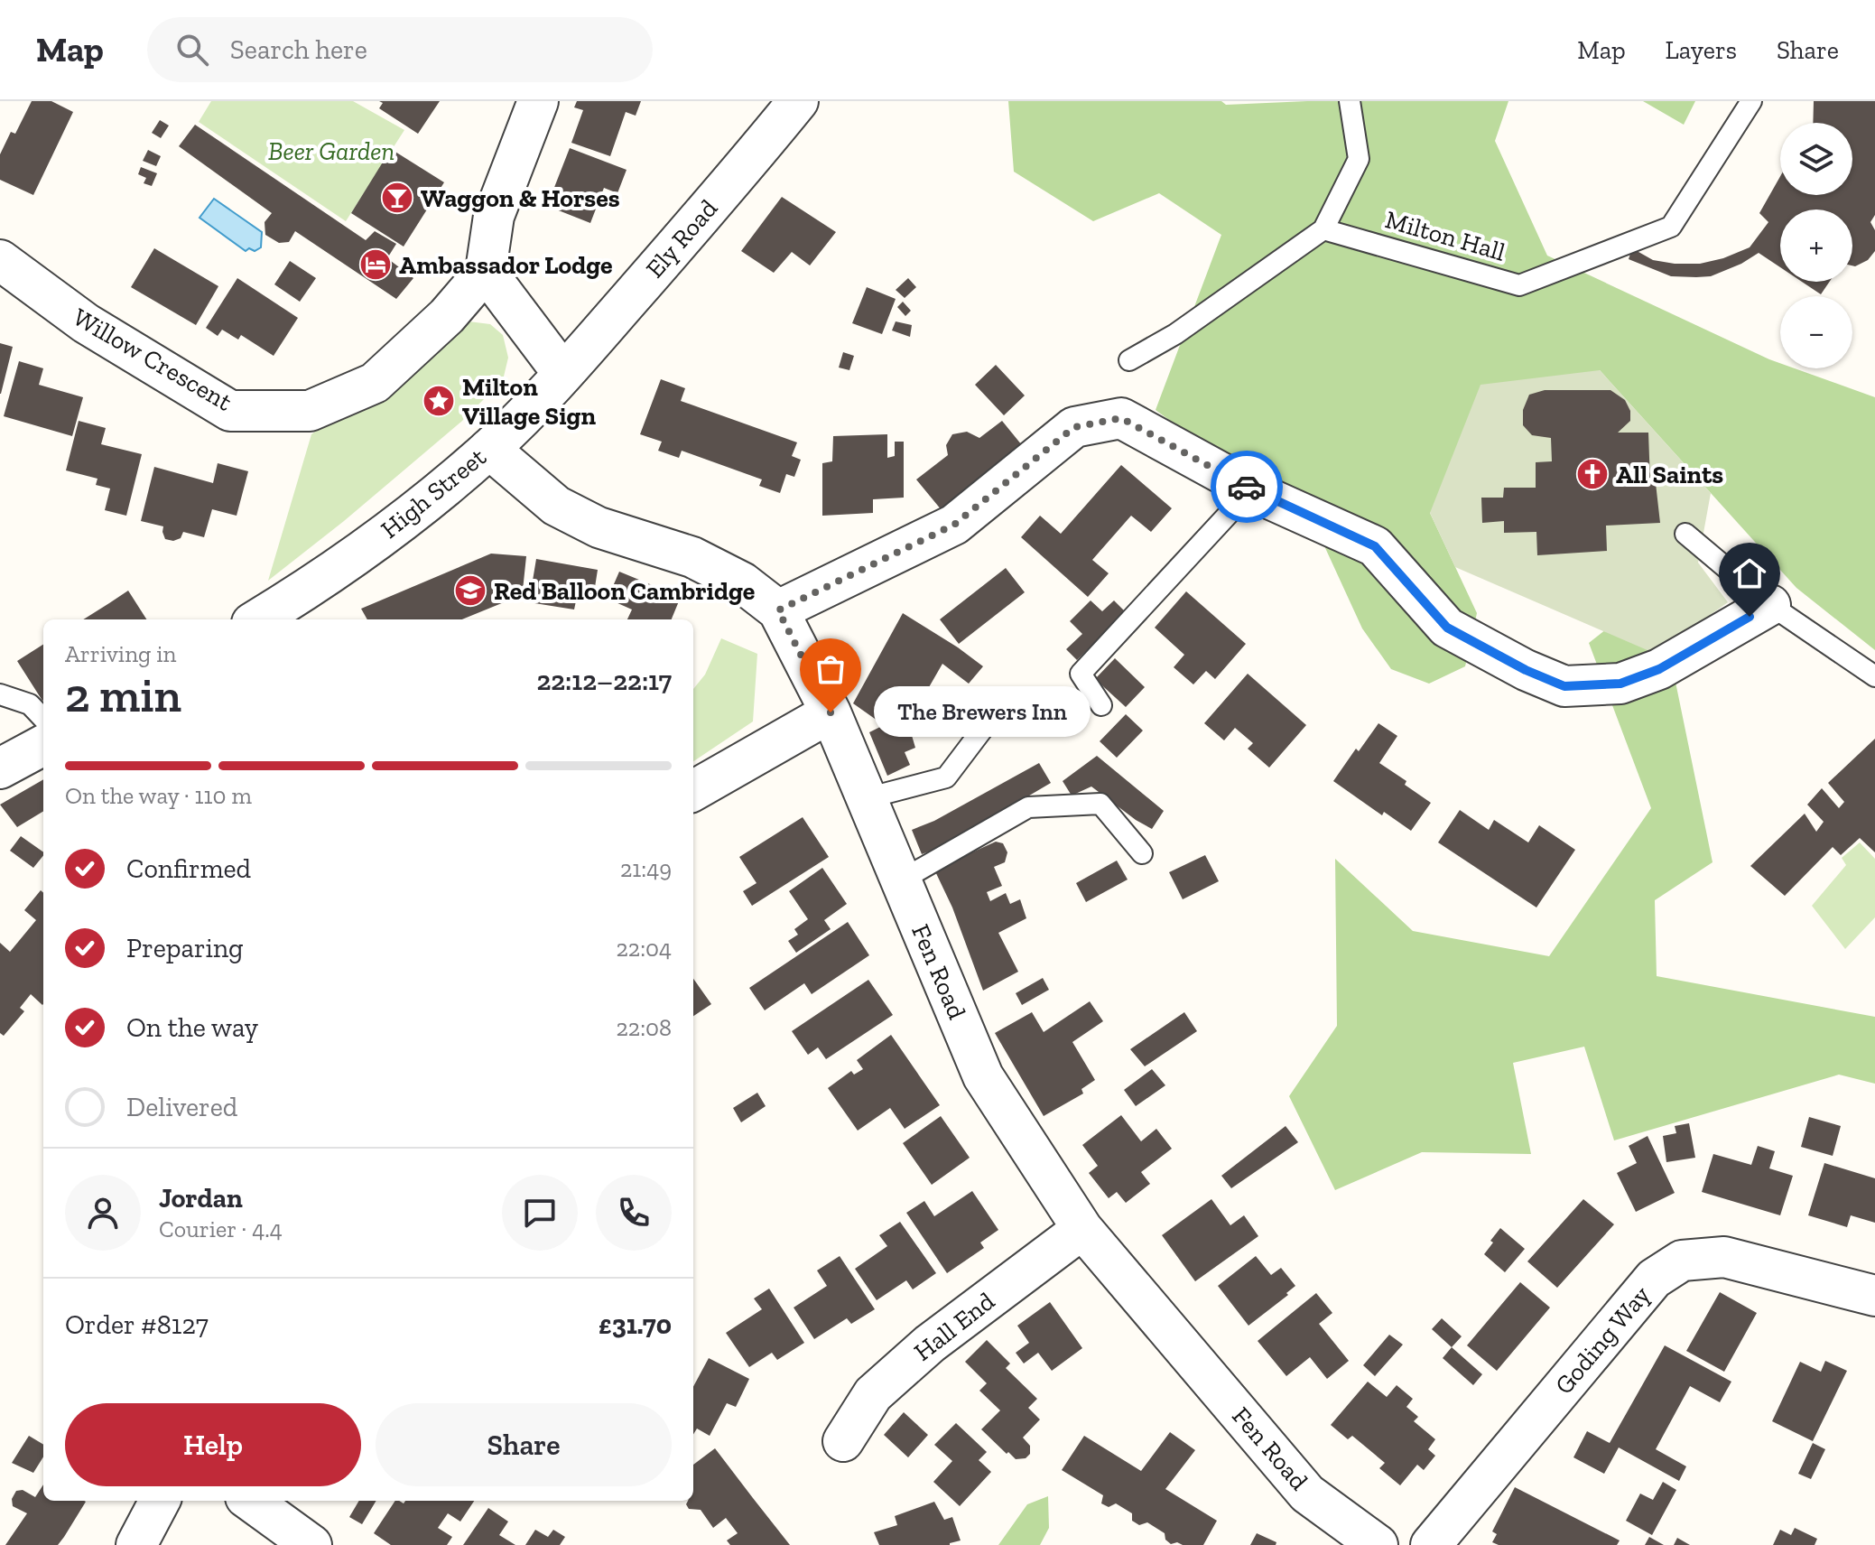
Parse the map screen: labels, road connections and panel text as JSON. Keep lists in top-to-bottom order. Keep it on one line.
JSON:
{"streets":{"street":["Ely Road","Willow Crescent","High Street","Fen Road","Hall End","Goding Way"],"lane":["Milton Hall"]},"crossings":[["Ely Road","High Street"],["High Street","Fen Road"],["Fen Road","Hall End"]],"parks":["Beer Garden"],"places":{"bar":["Waggon & Horses"],"hotel":["Ambassador Lodge"],"place":["Milton Village Sign"],"church":["All Saints"],"school or university":["Red Balloon Cambridge"],"other":["The Brewers Inn"]},"page":{"header":"Map","search":"Search here","nav":["Map","Layers","Share"],"map_buttons":["+","−"],"heading":["2 min","Arriving in","22:12–22:17"],"panel":["Jordan","Courier · 4.4","Order #8127","£31.70"],"bubble":"The Brewers Inn","bar":"On the way · 110 m","list":[["Confirmed","21:49"],["Preparing","22:04"],["On the way","22:08"],"Delivered"],"buttons":["Help","Share"]}}
